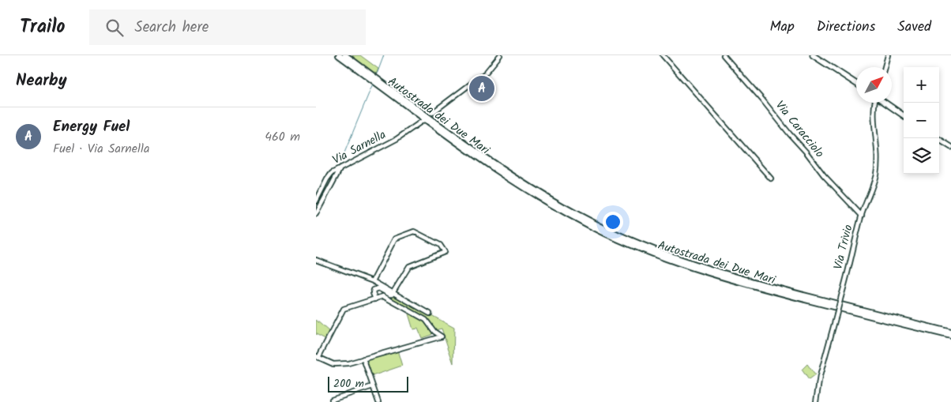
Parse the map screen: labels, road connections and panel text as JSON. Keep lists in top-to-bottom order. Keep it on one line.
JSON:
{"streets":{"highway":["Autostrada dei Due Mari"],"street":["Via Caracciolo","Via Sarnella","Via Trivio"]},"crossings":[["Via Caracciolo","Via Trivio"]],"scale_bar":"200 m","north":"top right","page":{"header":"Trailo","search":"Search here","nav":["Map","Directions","Saved"],"heading":"Nearby","map_buttons":["+","−"],"pins":"A","list":[{"mark":"A","name":"Energy Fuel","note":"Fuel · Via Sarnella","value":"460 m"}],"scale":"200 m"}}
